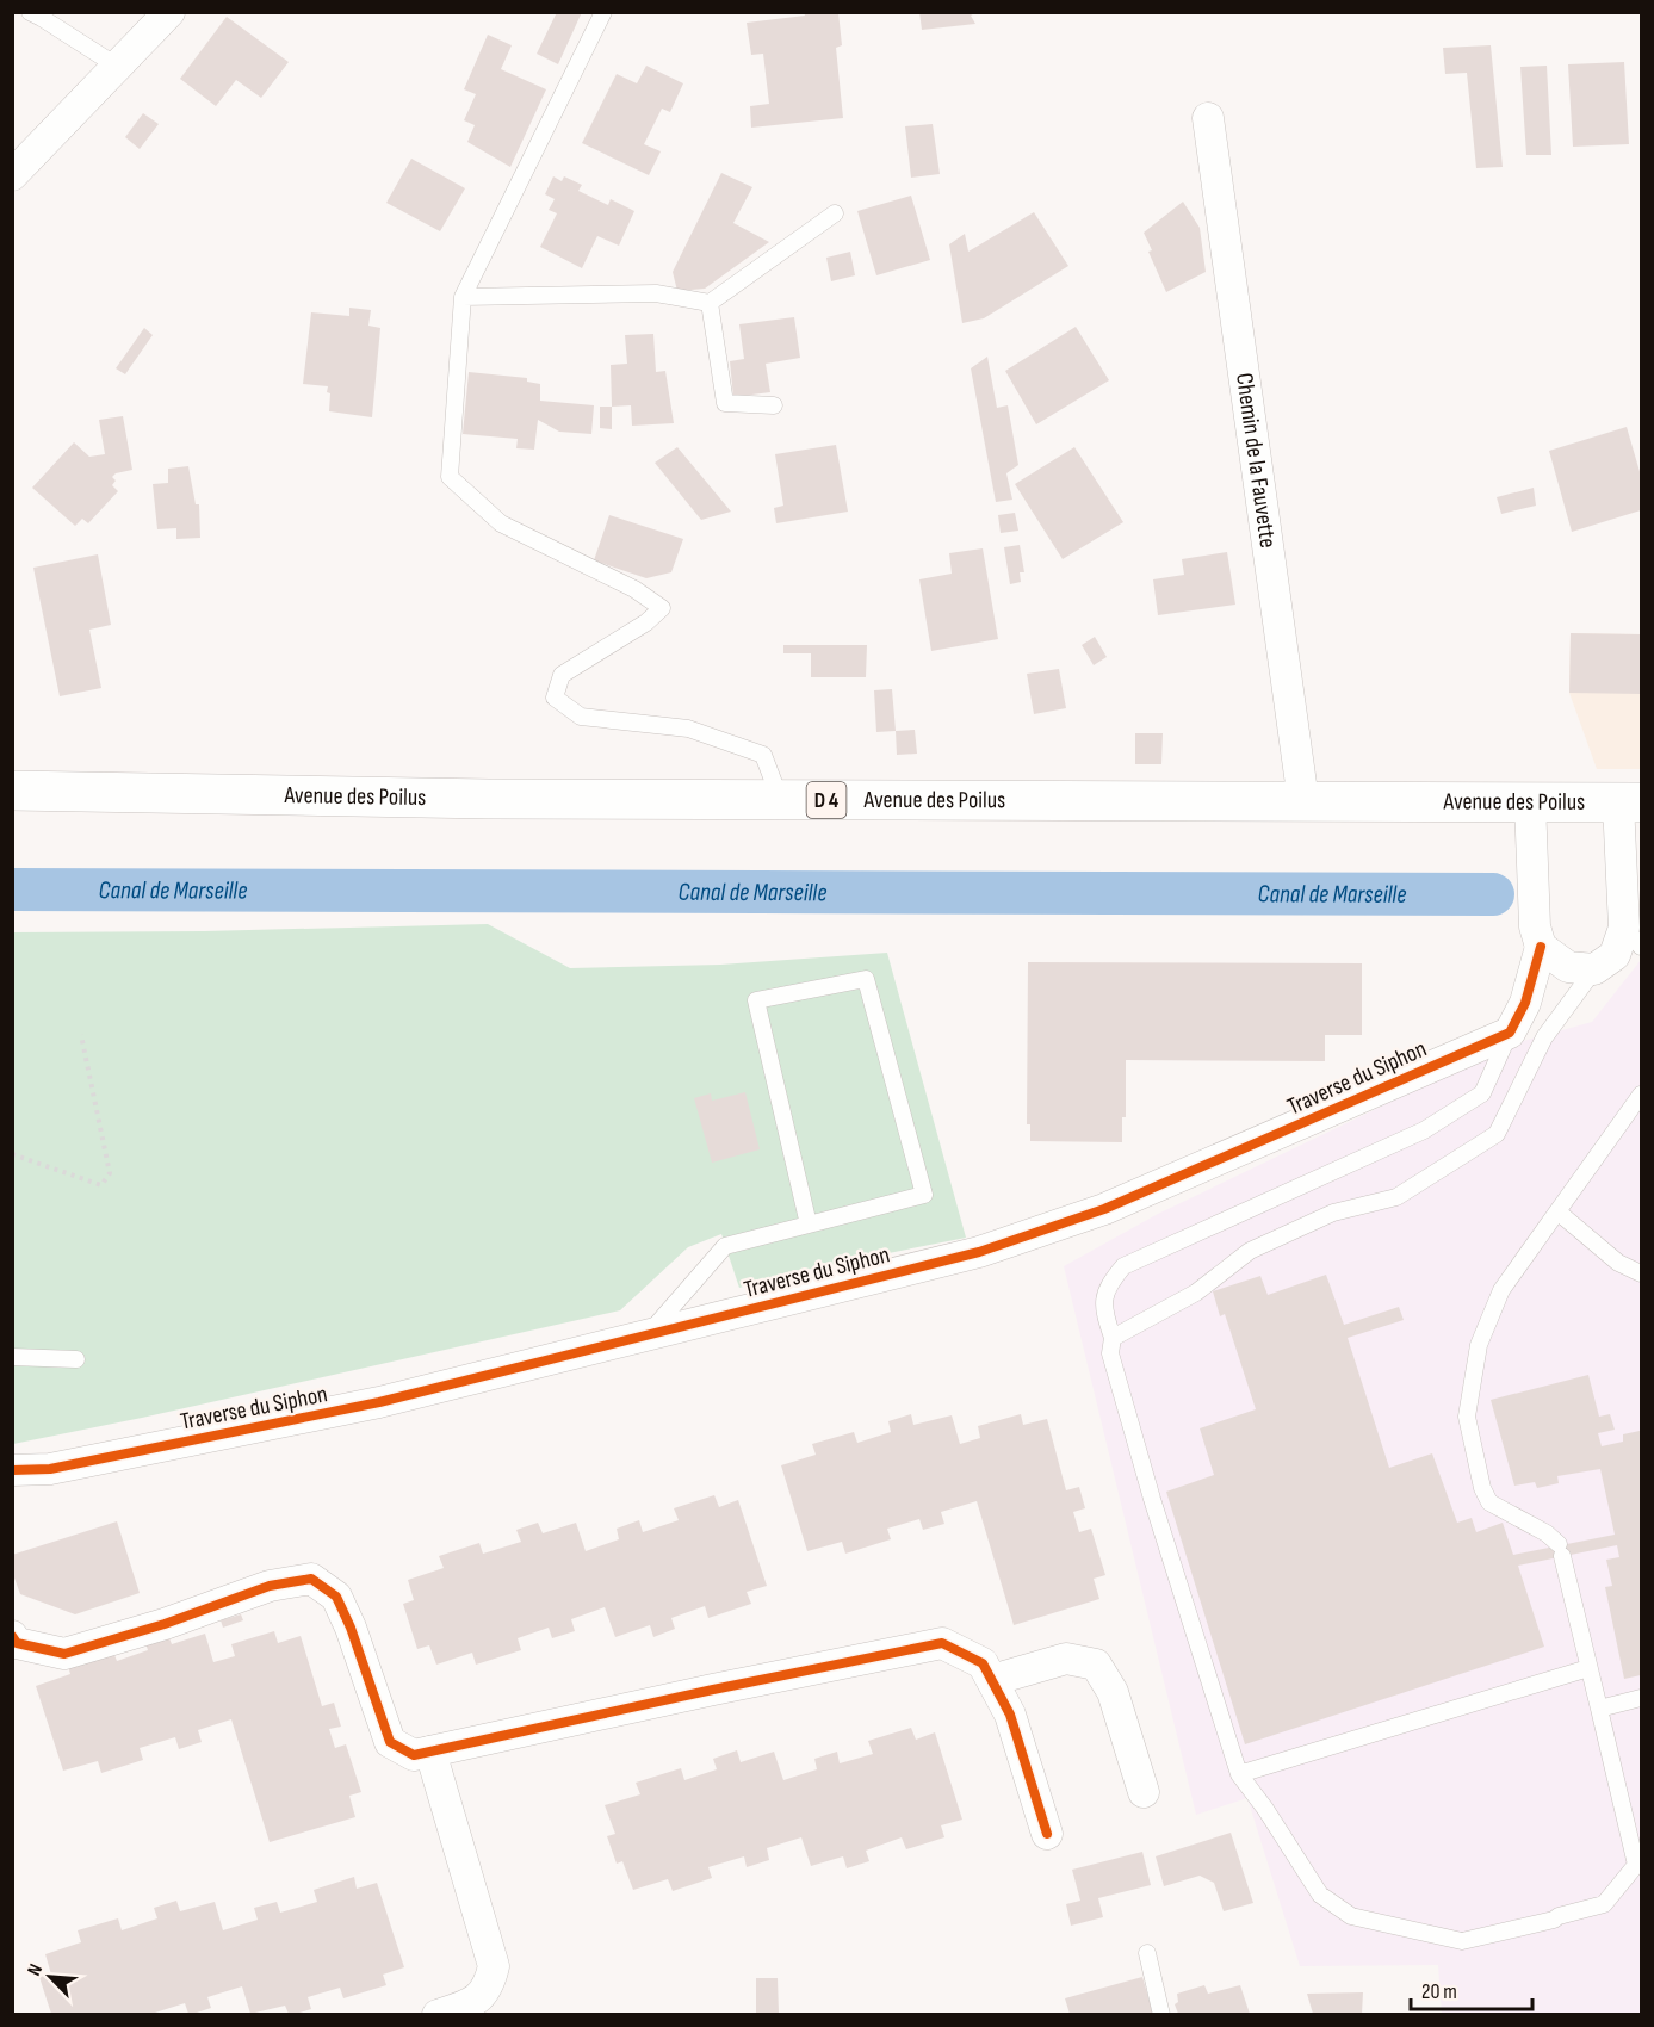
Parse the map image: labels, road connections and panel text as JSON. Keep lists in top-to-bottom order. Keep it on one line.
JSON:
{"streets":{"main road":["Avenue des Poilus","D 4"],"street":["Chemin de la Fauvette","Traverse du Siphon"]},"crossings":[["Chemin de la Fauvette","Avenue des Poilus"]],"water":["Canal de Marseille"],"scale_bar":"20 m","north":"top left"}
